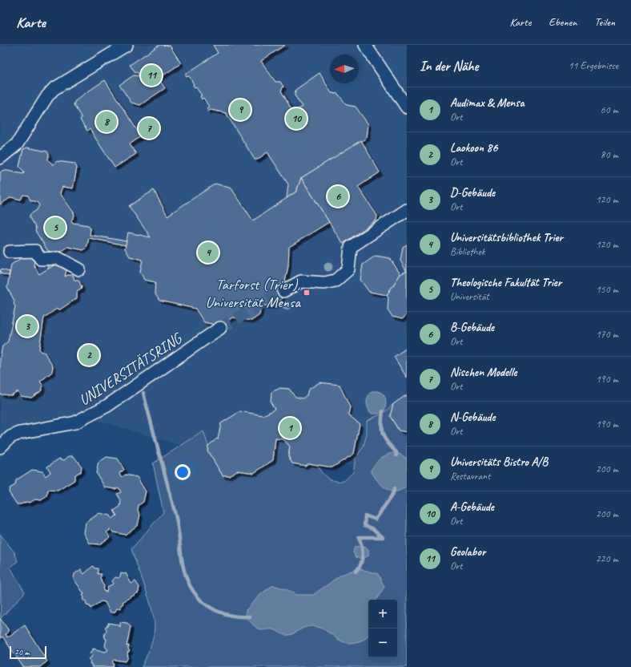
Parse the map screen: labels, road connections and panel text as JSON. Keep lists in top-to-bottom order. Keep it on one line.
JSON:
{"streets":{"street":["UNIVERSITÄTSRING"]},"places":{"transit":["Tarforst (Trier), Universität Mensa"]},"scale_bar":"20 m","north":"left","page":{"header":"Karte","nav":["Karte","Ebenen","Teilen"],"heading":["In der Nähe","11 Ergebnisse"],"pins":["11","9","10","8","7","6","5","4","3","2","1"],"list":[{"mark":"1","name":"Audimax & Mensa","note":"Ort","value":"60 m"},{"mark":"2","name":"Laokoon 86","note":"Ort","value":"80 m"},{"mark":"3","name":"D-Gebäude","note":"Ort","value":"120 m"},{"mark":"4","name":"Universitätsbibliothek Trier","note":"Bibliothek","value":"120 m"},{"mark":"5","name":"Theologische Fakultät Trier","note":"Universität","value":"150 m"},{"mark":"6","name":"B-Gebäude","note":"Ort","value":"170 m"},{"mark":"7","name":"Nischen Modelle","note":"Ort","value":"190 m"},{"mark":"8","name":"N-Gebäude","note":"Ort","value":"190 m"},{"mark":"9","name":"Universitäts Bistro A/B","note":"Restaurant","value":"200 m"},{"mark":"10","name":"A-Gebäude","note":"Ort","value":"200 m"},{"mark":"11","name":"Geolabor","note":"Ort","value":"220 m"}],"map_buttons":["+","−"],"scale":"20 m"}}
